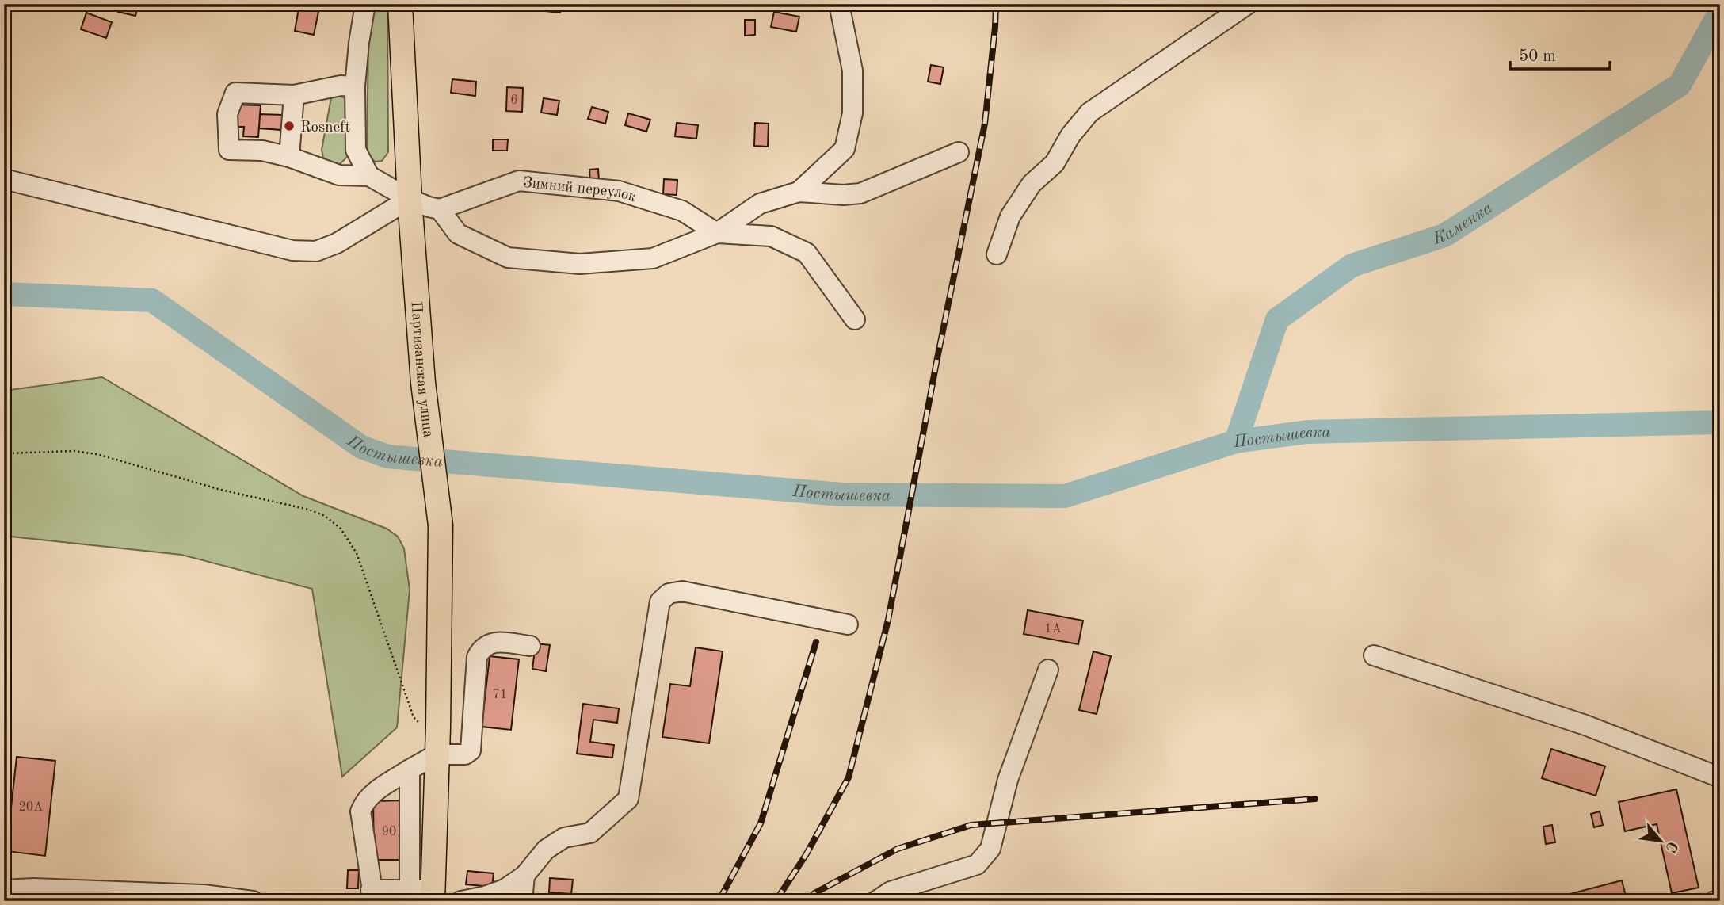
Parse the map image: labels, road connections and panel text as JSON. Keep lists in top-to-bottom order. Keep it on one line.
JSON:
{"streets":{"main road":["Партизанская улица"],"street":["Зимний переулок"]},"water":["Каменка","Постышевка"],"places":["Rosneft"],"house_numbers":["6","1А","71","20А","90"],"scale_bar":"50 m","north":"bottom right"}
